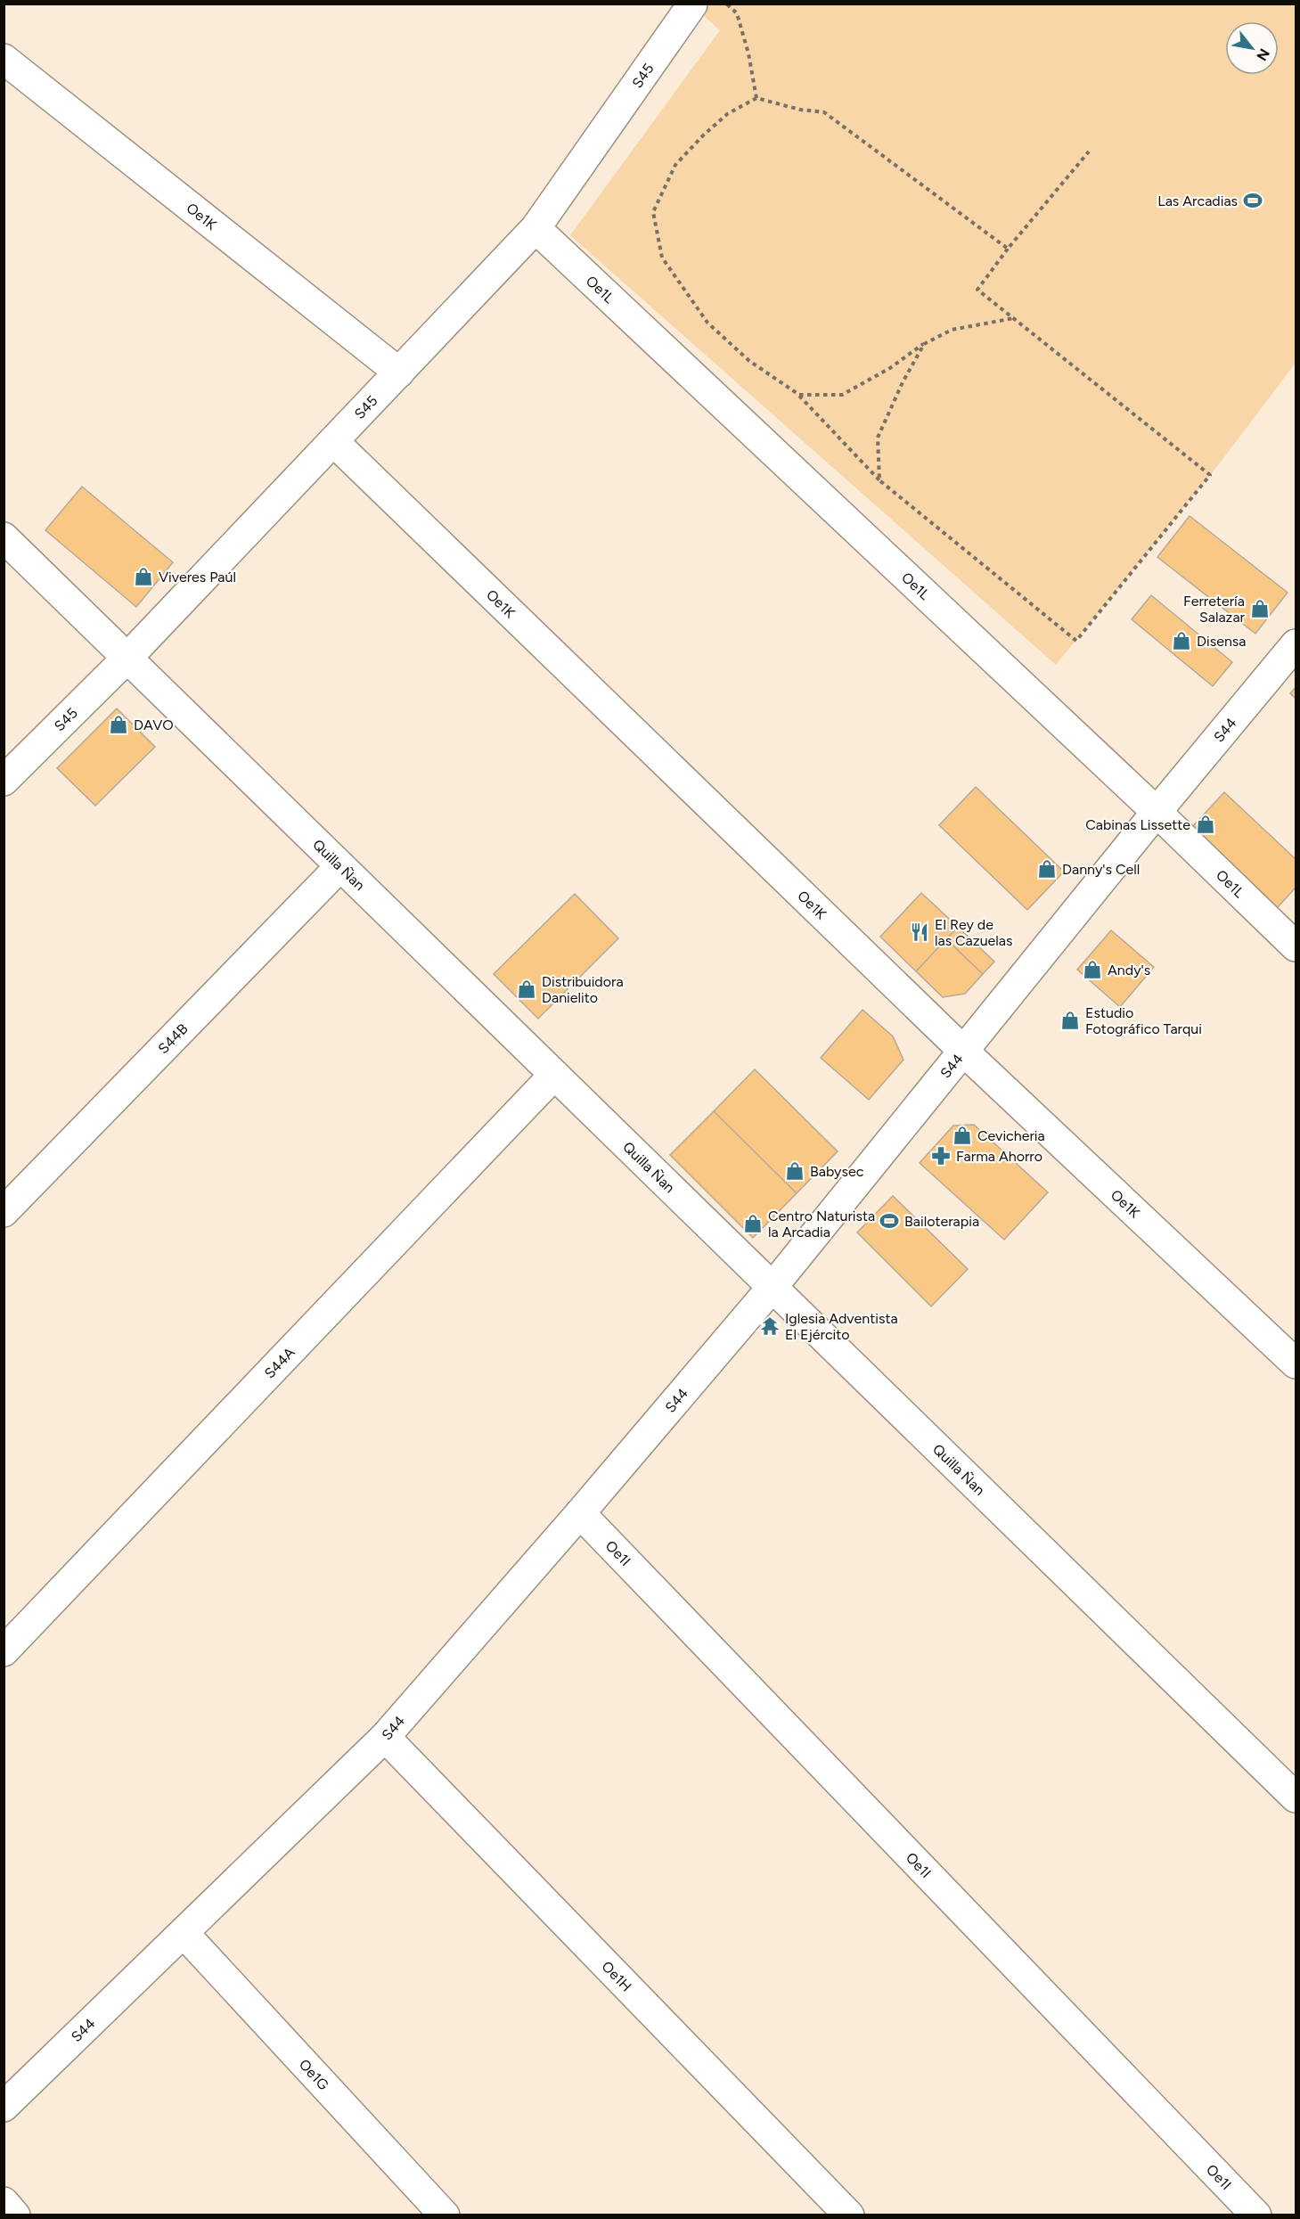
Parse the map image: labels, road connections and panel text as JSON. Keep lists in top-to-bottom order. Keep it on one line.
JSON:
{"streets":{"street":["S45","Oe1K","Oe1L","S44","Quilla Ñan","S44B","S44A","Oe1I","Oe1H","Oe1G"]},"crossings":[["S45","Oe1K"],["S45","Oe1L"],["S45","Quilla Ñan"],["Oe1K","S44"],["Oe1L","S44"],["S44","Quilla Ñan"],["S44","Oe1I"],["S44","Oe1H"],["S44","Oe1G"],["Quilla Ñan","S44B"],["Quilla Ñan","S44A"]],"places":{"sports":["Las Arcadias","Bailoterapia"],"shop":["Viveres Paúl","Ferretería Salazar","Disensa","DAVO","Cabinas Lissette","Danny's Cell","Andy's","Distribuidora Danielito","Estudio Fotográfico Tarqui","Cevicheria","Babysec","Centro Naturista la Arcadia"],"restaurant":["El Rey de las Cazuelas"],"pharmacy":["Farma Ahorro"],"temple":["Iglesia Adventista El Ejército"]},"north":"bottom right"}
